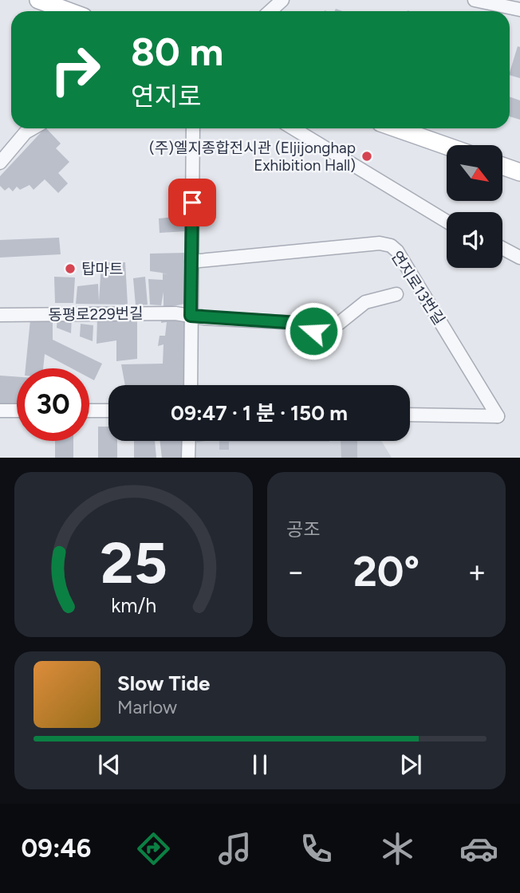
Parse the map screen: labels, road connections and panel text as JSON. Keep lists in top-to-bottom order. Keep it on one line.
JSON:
{"streets":{"street":["연지로13번길","동평로229번길"]},"places":["(주)엘지종합전시관 (Eljijonghap Exhibition Hall)","탑마트"],"north":"bottom right","page":{"turn":["80 m","연지로"],"limit":"30","trip":"09:47 · 1 분 · 150 m","tile":"공조","heat":["−","20°","+"],"song":["Slow Tide","Marlow"],"tabs":"09:46","gauge":["25","km/h"]}}
